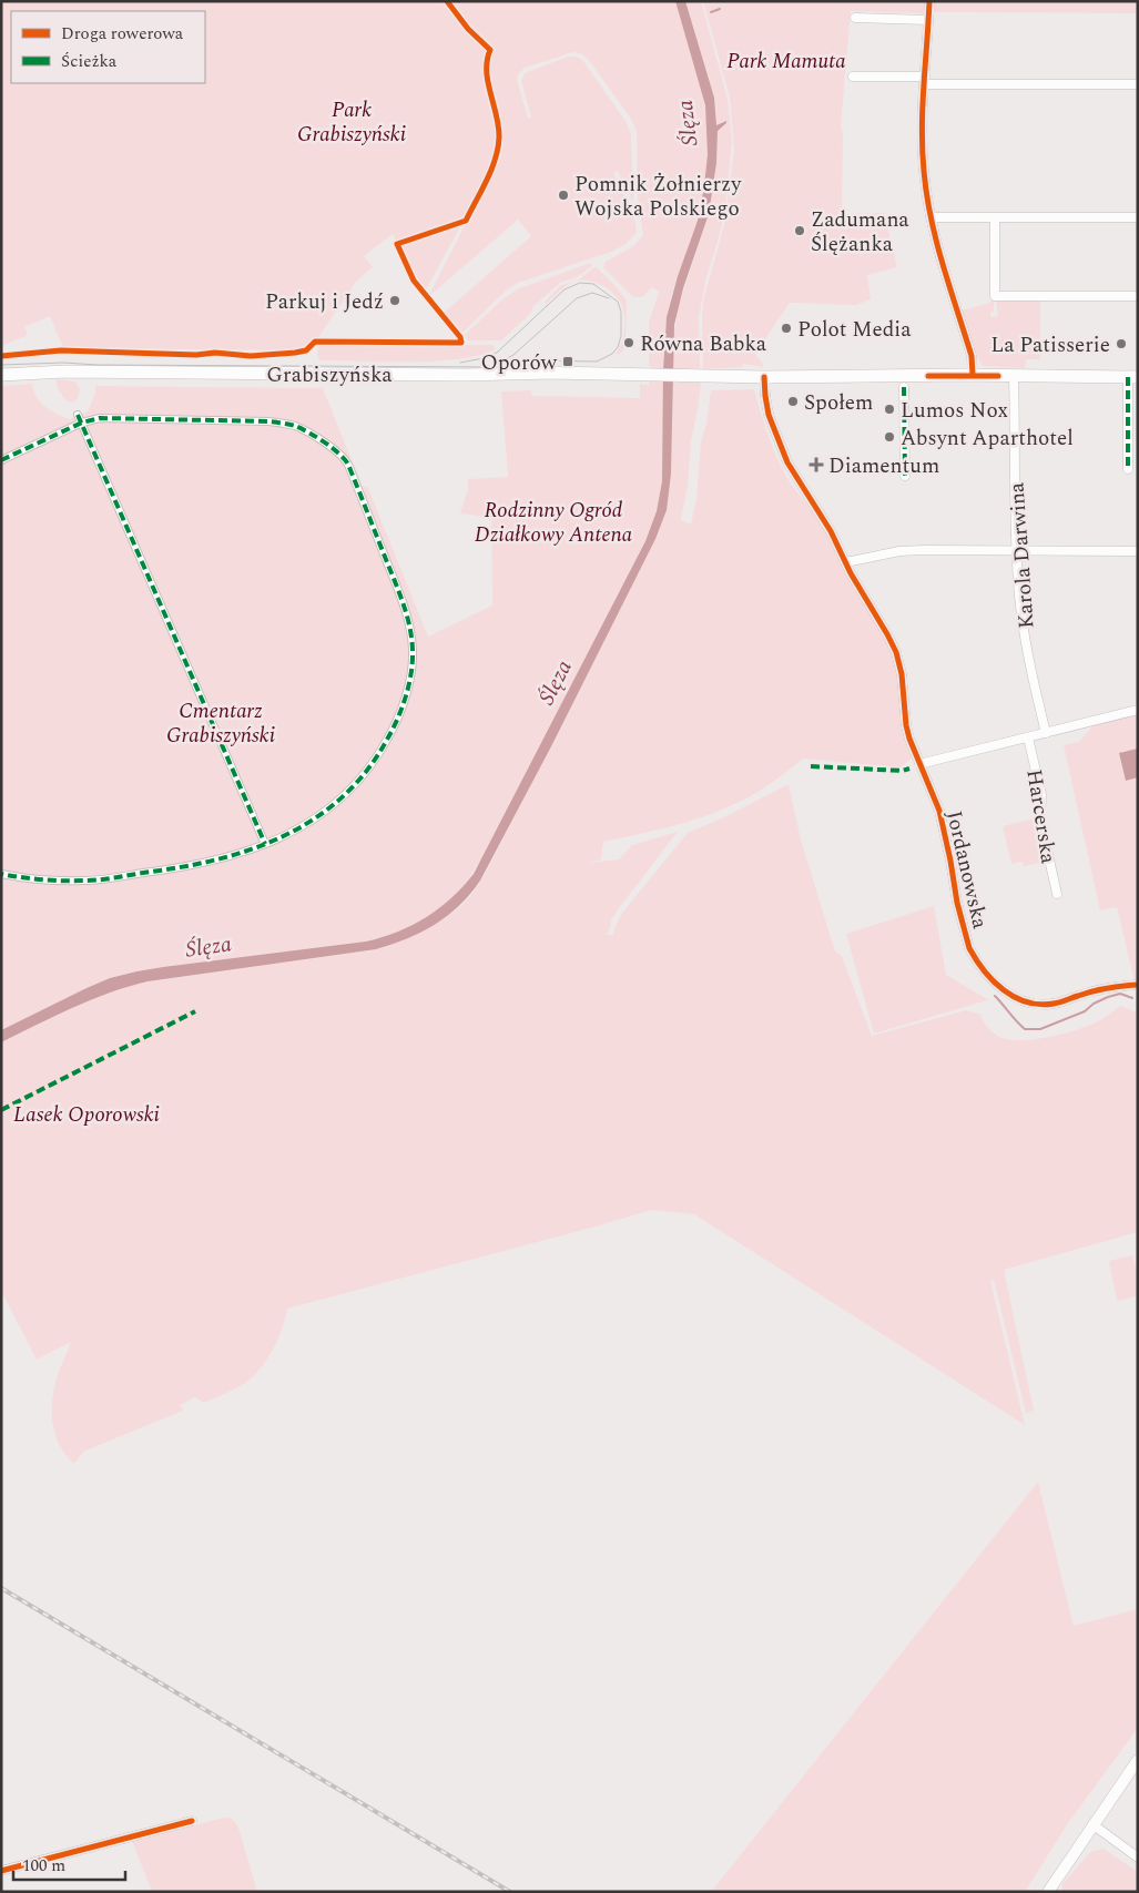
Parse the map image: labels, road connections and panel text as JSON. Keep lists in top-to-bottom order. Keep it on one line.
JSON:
{"streets":{"main road":["Grabiszyńska"],"street":["Karola Darwina","Harcerska","Jordanowska"]},"crossings":[["Grabiszyńska","Karola Darwina"],["Grabiszyńska","Jordanowska"]],"water":["Ślęza"],"parks":["Park Mamuta","Park Grabiszyński","Rodzinny Ogród Działkowy Antena","Cmentarz Grabiszyński","Lasek Oporowski"],"places":{"other":["Pomnik Żołnierzy Wojska Polskiego","Zadumana Ślężanka","Parkuj i Jedź","Polot Media","Równa Babka","La Patisserie","Społem","Lumos Nox","Absynt Aparthotel"],"transit":["Oporów"],"health":["Diamentum"]},"legend":["Droga rowerowa","Ścieżka"],"scale_bar":"100 m"}
